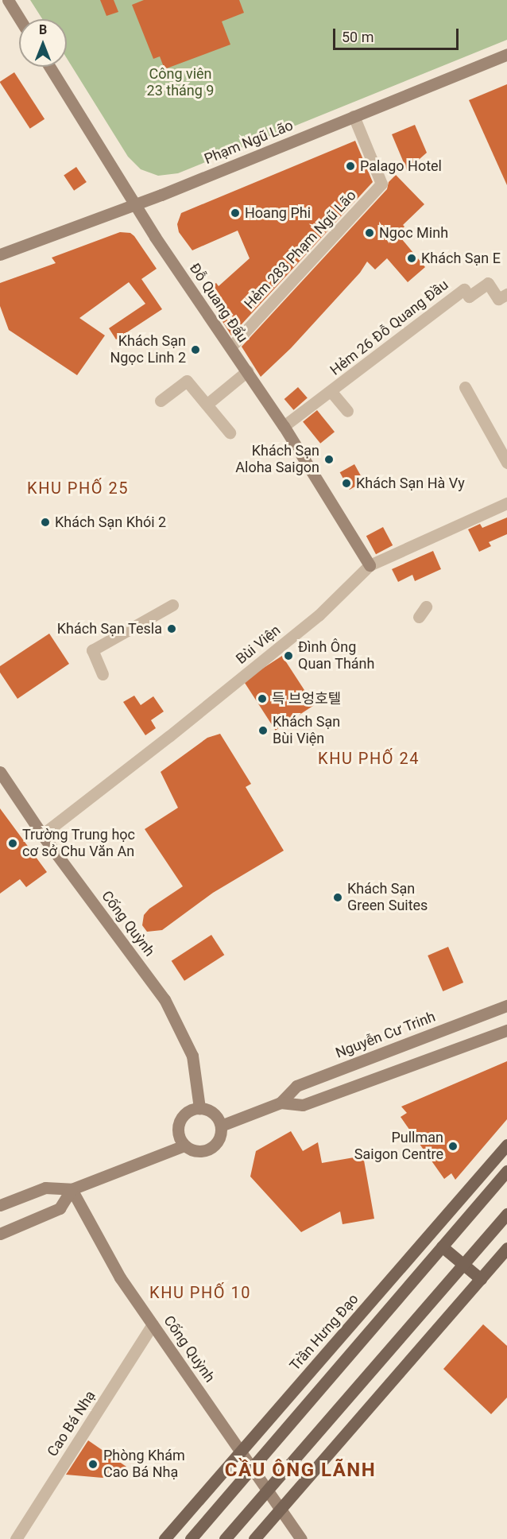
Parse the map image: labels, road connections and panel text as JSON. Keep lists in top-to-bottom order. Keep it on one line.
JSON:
{"streets":{"main road":["Trần Hưng Đạo"],"street":["Phạm Ngũ Lão","Hẻm 283 Phạm Ngũ Lão","Ðỗ Quang Ðẩu","Hẻm 26 Ðỗ Quang Ðầu","Bùi Viện","Cống Quỳnh","Nguyễn Cư Trinh","Cao Bá Nhạ"]},"crossings":[["Phạm Ngũ Lão","Hẻm 283 Phạm Ngũ Lão"],["Phạm Ngũ Lão","Ðỗ Quang Ðẩu"],["Hẻm 283 Phạm Ngũ Lão","Ðỗ Quang Ðẩu"],["Ðỗ Quang Ðẩu","Hẻm 26 Ðỗ Quang Ðầu"],["Ðỗ Quang Ðẩu","Bùi Viện"],["Bùi Viện","Cống Quỳnh"],["Cống Quỳnh","Nguyễn Cư Trinh"],["Cống Quỳnh","Trần Hưng Đạo"],["Cống Quỳnh","Cao Bá Nhạ"]],"districts":["KHU PHỐ 25","KHU PHỐ 24","KHU PHỐ 10","CẦU ÔNG LÃNH"],"parks":["Công viên 23 tháng 9"],"places":["Palago Hotel","Hoang Phi","Ngoc Minh","Khách Sạn E","Khách Sạn Ngọc Linh 2","Khách Sạn Aloha Saigon","Khách Sạn Hà Vy","Khách Sạn Khói 2","Khách Sạn Tesla","Đình Ông Quan Thánh","득 브엉호텔","Khách Sạn Bùi Viện","Trường Trung học cơ sở Chu Văn An","Khách Sạn Green Suites","Pullman Saigon Centre","Phòng Khám Cao Bá Nhạ"],"scale_bar":"50 m","north":"top"}
